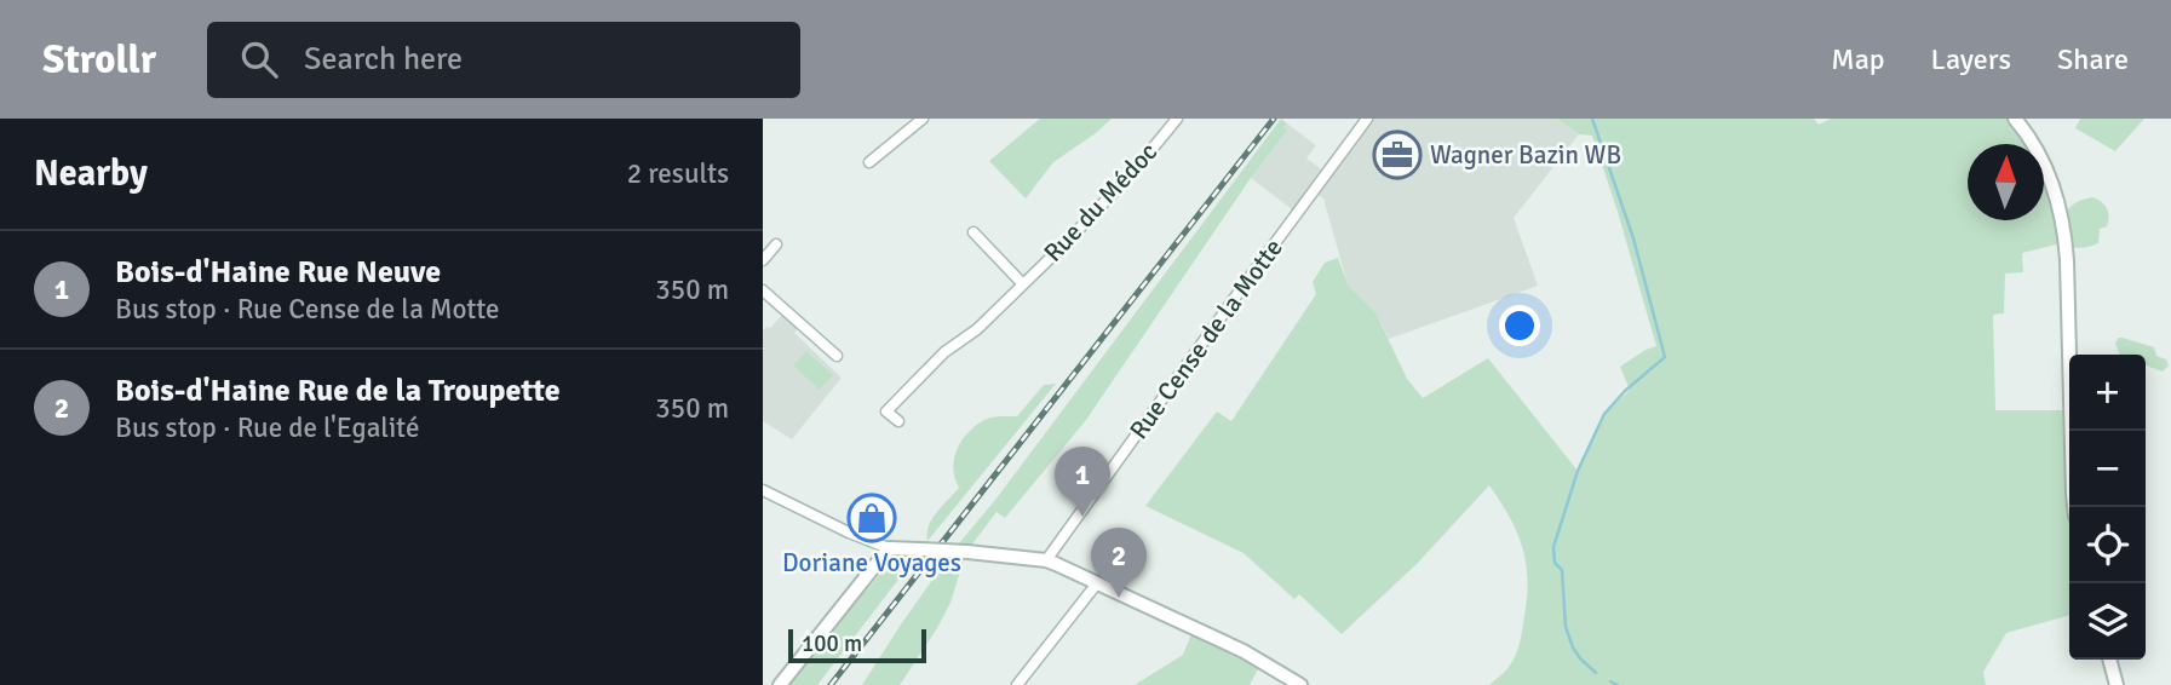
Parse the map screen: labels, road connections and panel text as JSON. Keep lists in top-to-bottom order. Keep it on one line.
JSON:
{"streets":{"street":["Rue du Médoc","Rue Cense de la Motte"]},"places":{"office":["Wagner Bazin WB"],"shop":["Doriane Voyages"]},"scale_bar":"100 m","north":"top","page":{"header":"Strollr","search":"Search here","nav":["Map","Layers","Share"],"heading":["Nearby","2 results"],"list":[{"mark":"1","name":"Bois-d'Haine Rue Neuve","note":"Bus stop · Rue Cense de la Motte","value":"350 m"},{"mark":"2","name":"Bois-d'Haine Rue de la Troupette","note":"Bus stop · Rue de l'Egalité","value":"350 m"}],"map_buttons":["+","−"],"pins":["1","2"],"scale":"100 m"}}
